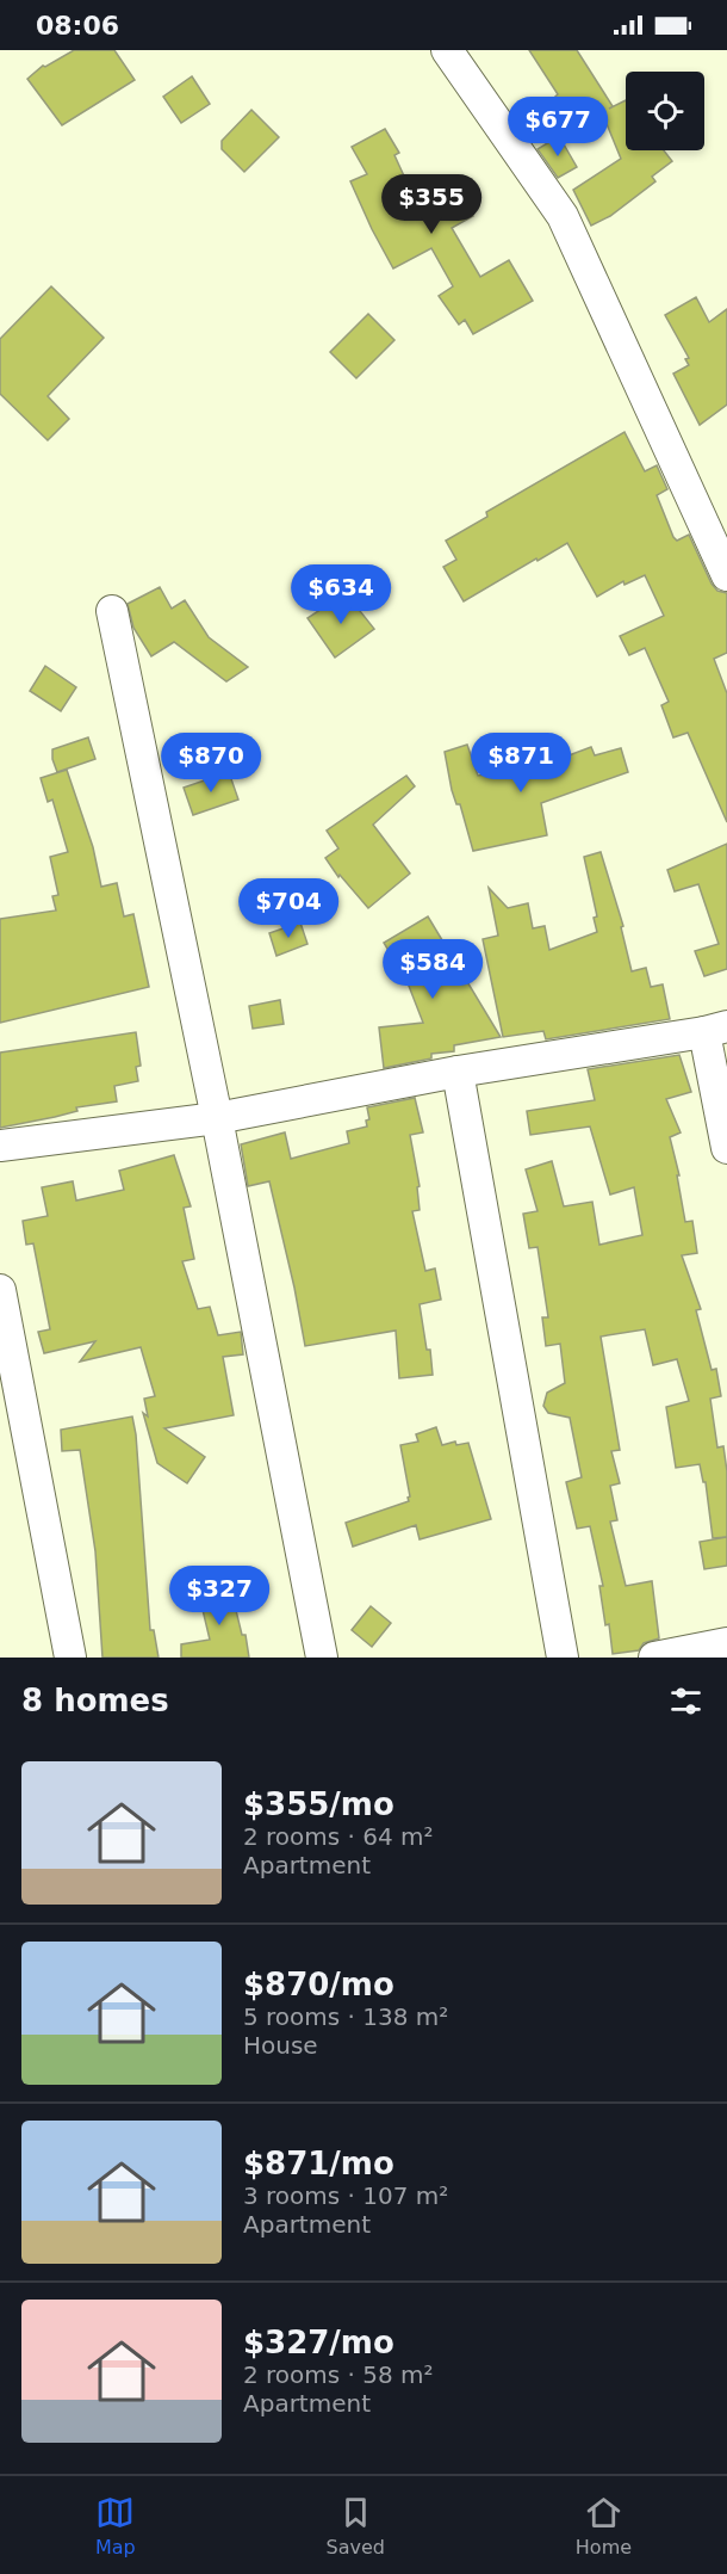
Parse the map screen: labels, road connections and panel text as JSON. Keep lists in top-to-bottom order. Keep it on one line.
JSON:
{"page":{"status":"08:06","price":["$677","$355","$634","$870","$871","$704","$584","$327"],"heading":"8 homes","list":[{"name":"$355/mo","note":"2 rooms · 64 m² · Apartment"},{"name":"$870/mo","note":"5 rooms · 138 m² · House"},{"name":"$871/mo","note":"3 rooms · 107 m² · Apartment"},{"name":"$327/mo","note":"2 rooms · 58 m² · Apartment"}],"tabs":["Map","Saved","Home"]}}
